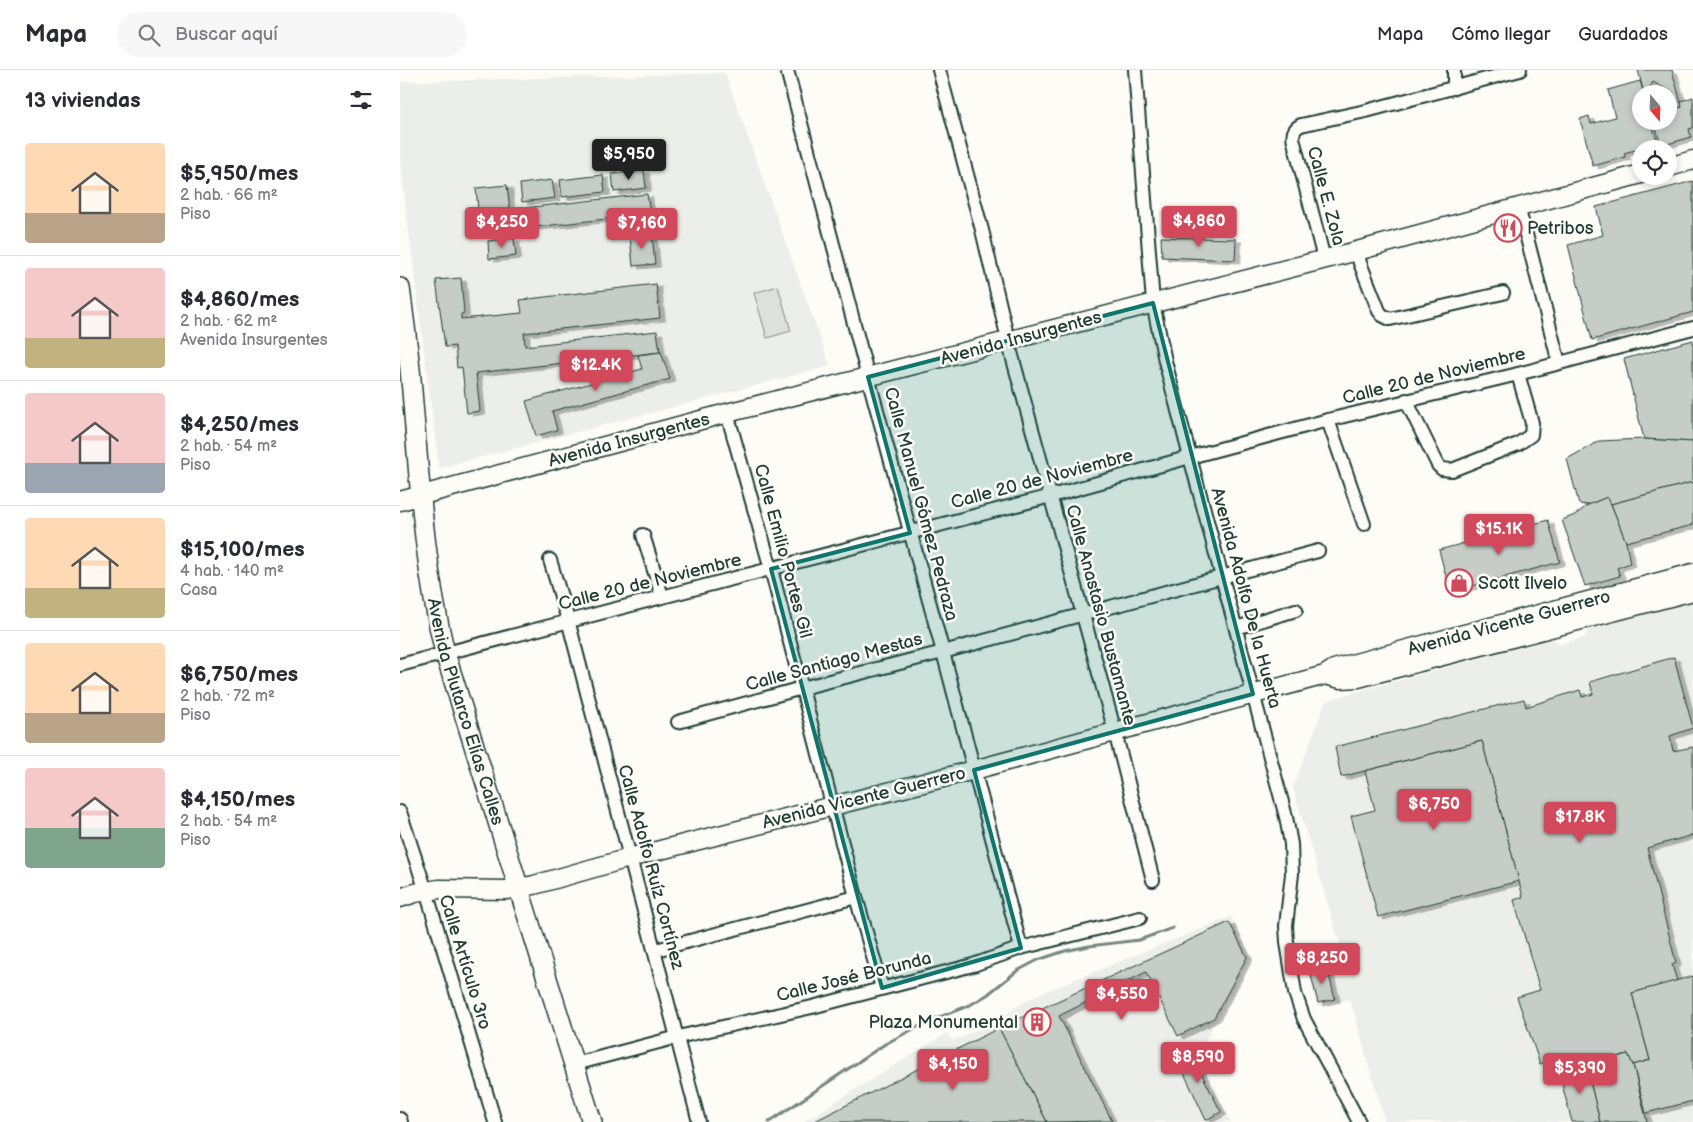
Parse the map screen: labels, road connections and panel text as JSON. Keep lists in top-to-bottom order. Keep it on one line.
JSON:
{"streets":{"main road":["Avenida Plutarco Elías Calles"],"street":["Calle E. Zola","Avenida Insurgentes","Calle 20 de Noviembre","Calle Manuel Gómez Pedraza","Calle Emilio Portes Gil","Avenida Adolfo De la Huerta","Calle Anastasio Bustamante","Avenida Vicente Guerrero","Calle Santiago Mestas","Calle Adolfo Ruíz Cortínez","Calle Artículo 3ro","Calle José Borunda"]},"crossings":[["Calle E. Zola","Avenida Insurgentes"],["Avenida Insurgentes","Calle Manuel Gómez Pedraza"],["Avenida Insurgentes","Calle Emilio Portes Gil"],["Avenida Insurgentes","Avenida Adolfo De la Huerta"],["Avenida Insurgentes","Calle Anastasio Bustamante"],["Avenida Insurgentes","Avenida Plutarco Elías Calles"],["Calle 20 de Noviembre","Calle Manuel Gómez Pedraza"],["Calle 20 de Noviembre","Calle Emilio Portes Gil"],["Calle 20 de Noviembre","Avenida Adolfo De la Huerta"],["Calle 20 de Noviembre","Calle Anastasio Bustamante"],["Calle 20 de Noviembre","Avenida Plutarco Elías Calles"],["Calle 20 de Noviembre","Calle Adolfo Ruíz Cortínez"],["Calle Manuel Gómez Pedraza","Avenida Vicente Guerrero"],["Calle Manuel Gómez Pedraza","Calle Santiago Mestas"],["Calle Manuel Gómez Pedraza","Calle José Borunda"],["Calle Emilio Portes Gil","Avenida Vicente Guerrero"],["Calle Emilio Portes Gil","Calle Santiago Mestas"],["Calle Emilio Portes Gil","Calle José Borunda"],["Avenida Adolfo De la Huerta","Avenida Vicente Guerrero"],["Avenida Adolfo De la Huerta","Calle Santiago Mestas"],["Calle Anastasio Bustamante","Avenida Vicente Guerrero"],["Calle Anastasio Bustamante","Calle Santiago Mestas"],["Avenida Vicente Guerrero","Avenida Plutarco Elías Calles"],["Avenida Vicente Guerrero","Calle Adolfo Ruíz Cortínez"],["Avenida Vicente Guerrero","Calle Artículo 3ro"],["Avenida Plutarco Elías Calles","Calle José Borunda"],["Calle Adolfo Ruíz Cortínez","Calle José Borunda"]],"places":{"restaurant":["Petribos"],"shop":["Scott Ilvelo"],"building":["Plaza Monumental"]},"north":"bottom","page":{"header":"Mapa","search":"Buscar aquí","nav":["Mapa","Cómo llegar","Guardados"],"heading":"13 viviendas","list":[{"name":"$5,950/mes","note":"2 hab. · 66 m² · Piso"},{"name":"$4,860/mes","note":"2 hab. · 62 m² · Avenida Insurgentes"},{"name":"$4,250/mes","note":"2 hab. · 54 m² · Piso"},{"name":"$15,100/mes","note":"4 hab. · 140 m² · Casa"},{"name":"$6,750/mes","note":"2 hab. · 72 m² · Piso"},{"name":"$4,150/mes","note":"2 hab. · 54 m² · Piso"}],"price":["$5,950","$4,860","$4,250","$7,160","$12.4K","$15.1K","$6,750","$17.8K","$8,250","$4,550","$8,590","$4,150","$5,390"]}}
